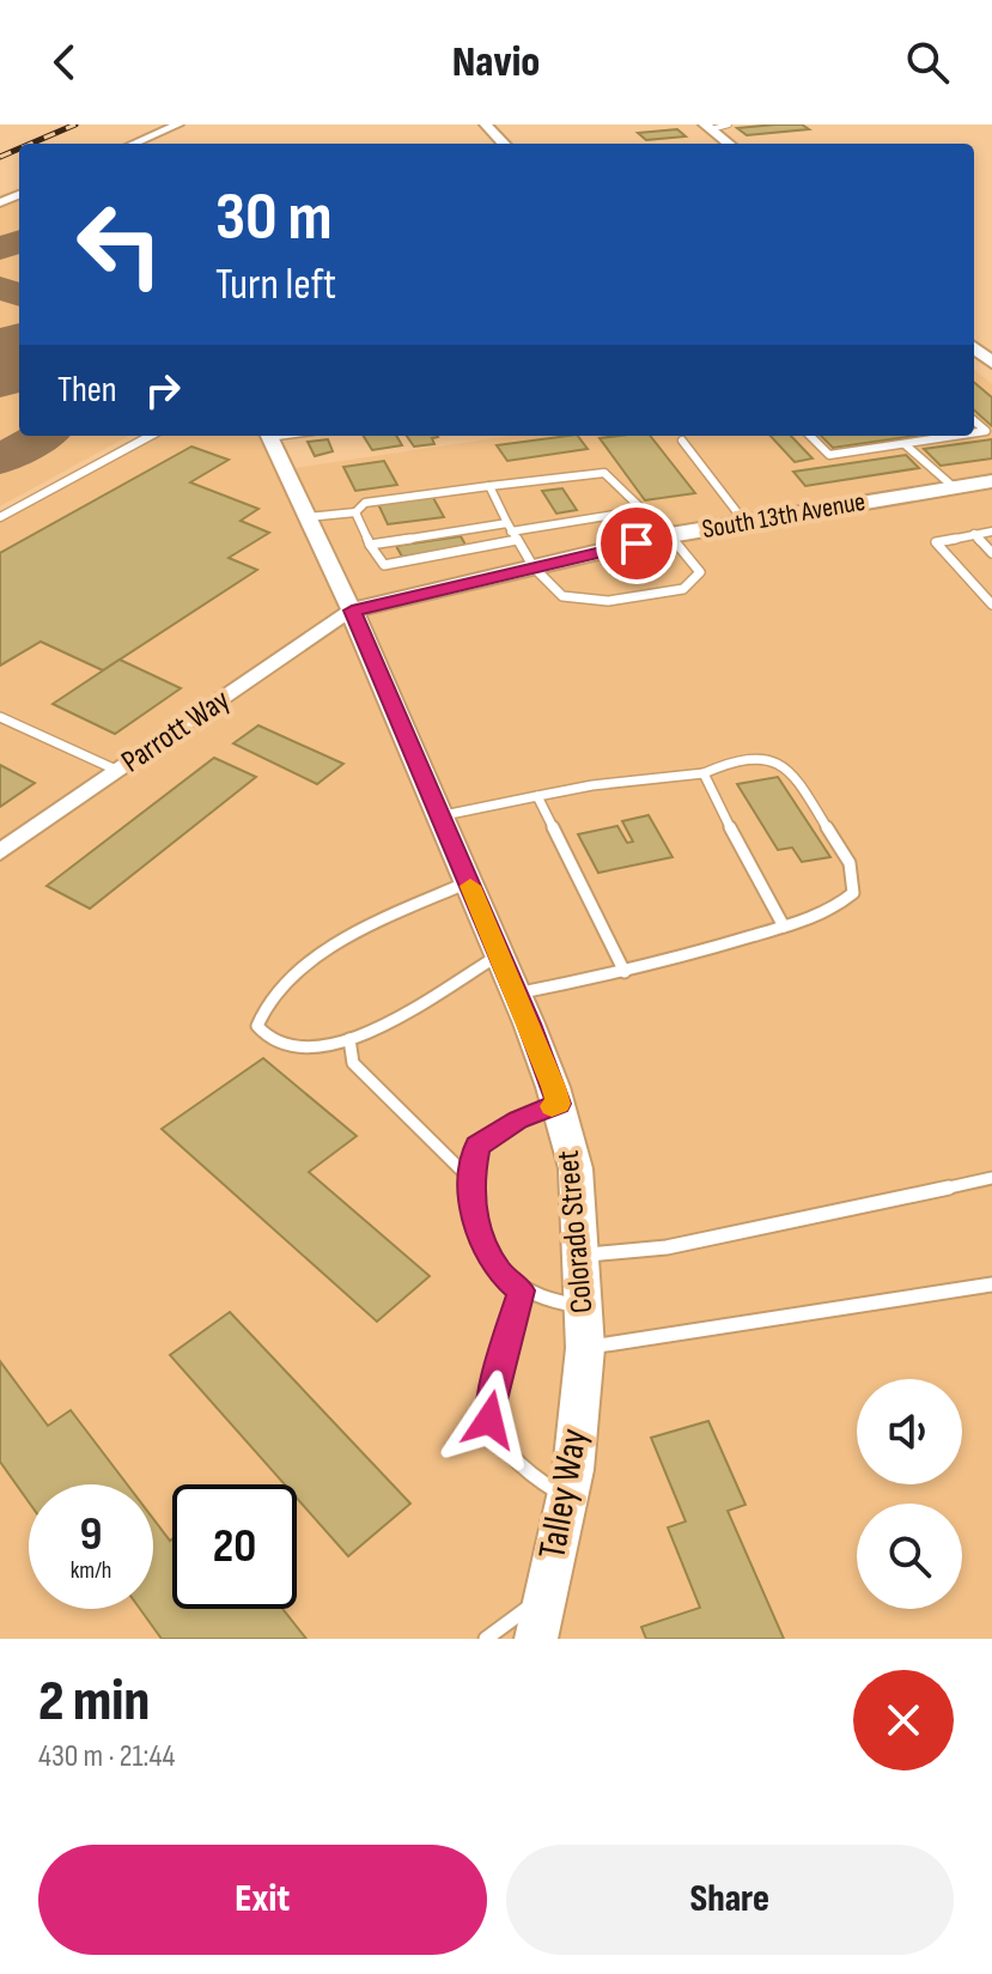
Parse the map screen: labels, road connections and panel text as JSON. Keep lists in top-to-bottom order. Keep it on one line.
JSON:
{"streets":{"main road":["South 13th Avenue","Colorado Street","Talley Way"],"street":["Parrott Way"]},"crossings":[["South 13th Avenue","Parrott Way"],["South 13th Avenue","Colorado Street"],["Parrott Way","Colorado Street"],["Colorado Street","Talley Way"]],"page":{"header":"Navio","turn":["30 m","Turn left"],"then":"Then","speed":"9 km/h","limit":"20","heading":["2 min","430 m · 21:44"],"buttons":["Exit","Share"]}}
